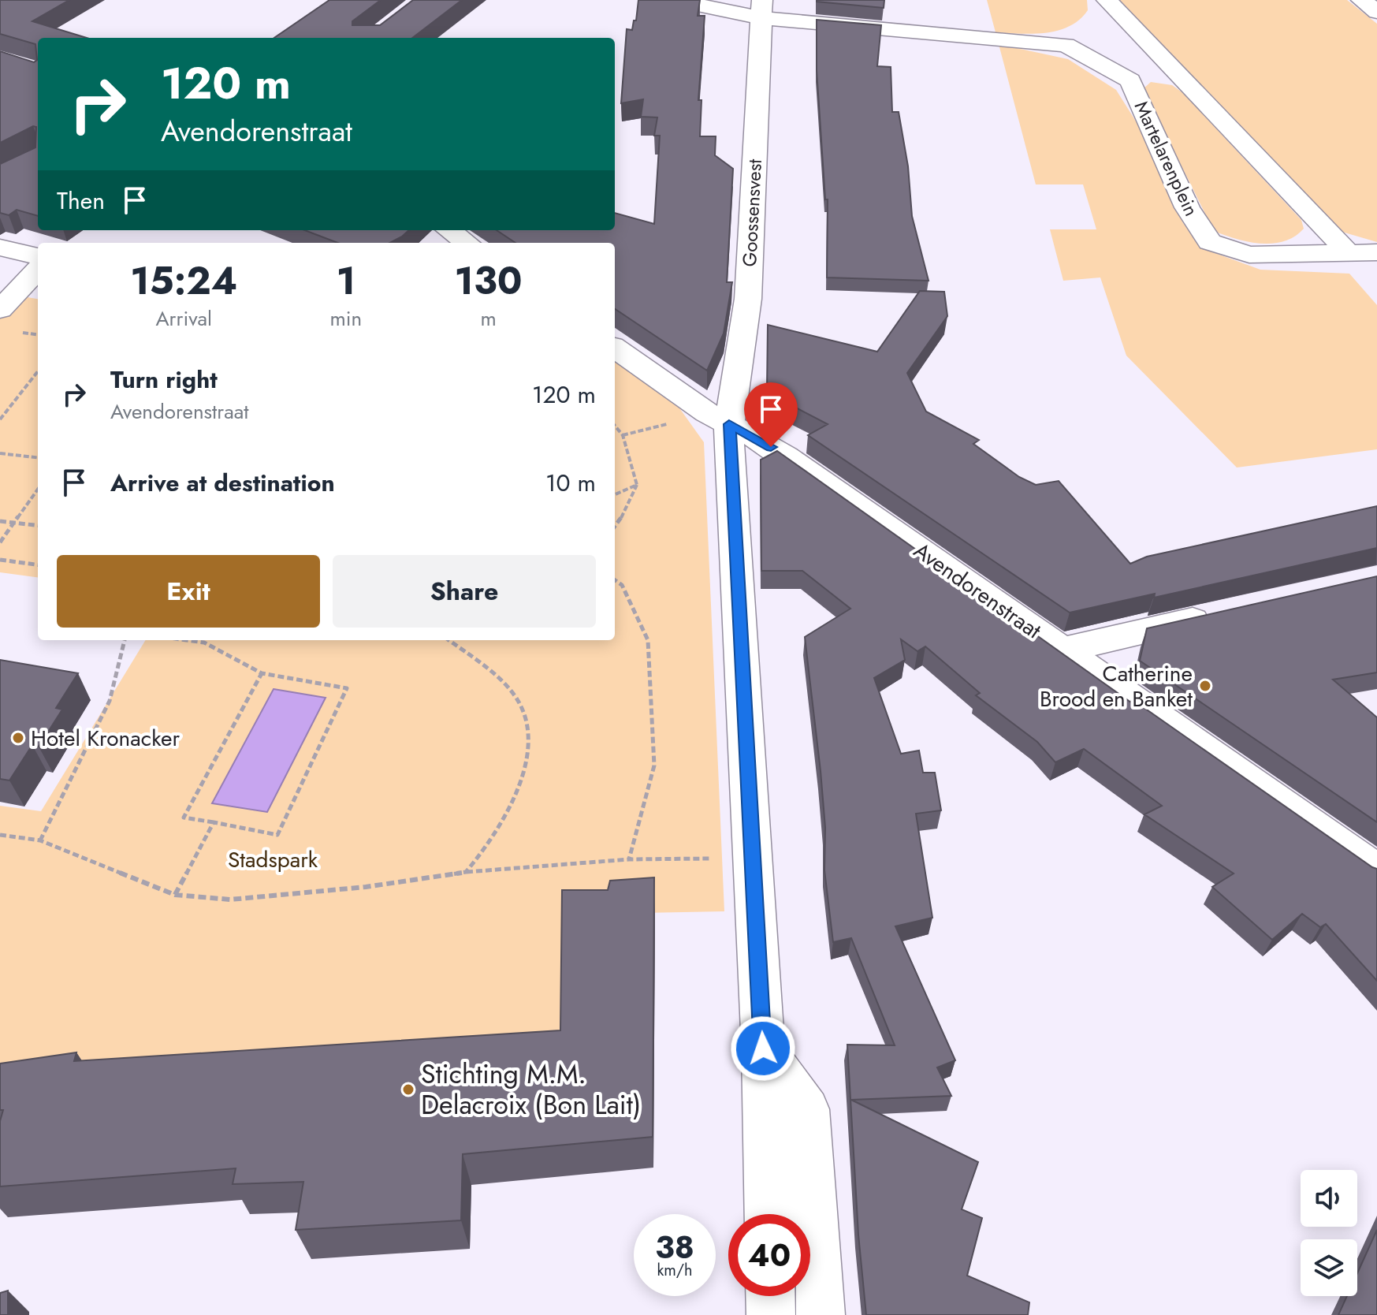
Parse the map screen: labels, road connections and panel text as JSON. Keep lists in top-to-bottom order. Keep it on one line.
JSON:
{"streets":{"street":["Martelarenplein","Goossensvest","Avendorenstraat"]},"crossings":[["Martelarenplein","Goossensvest"],["Goossensvest","Avendorenstraat"]],"parks":["Stadspark"],"places":["Catherine Brood en Banket","Hotel Kronacker","Stichting M.M. Delacroix (Bon Lait)"],"page":{"turn":["120 m","Avendorenstraat"],"then":"Then","eta":["15:24","Arrival","1","min","130","m"],"list":[{"name":"Turn right","note":"Avendorenstraat","value":"120 m"},{"name":"Arrive at destination","value":"10 m"}],"buttons":["Exit","Share"],"speed":"38 km/h","limit":"40"}}
